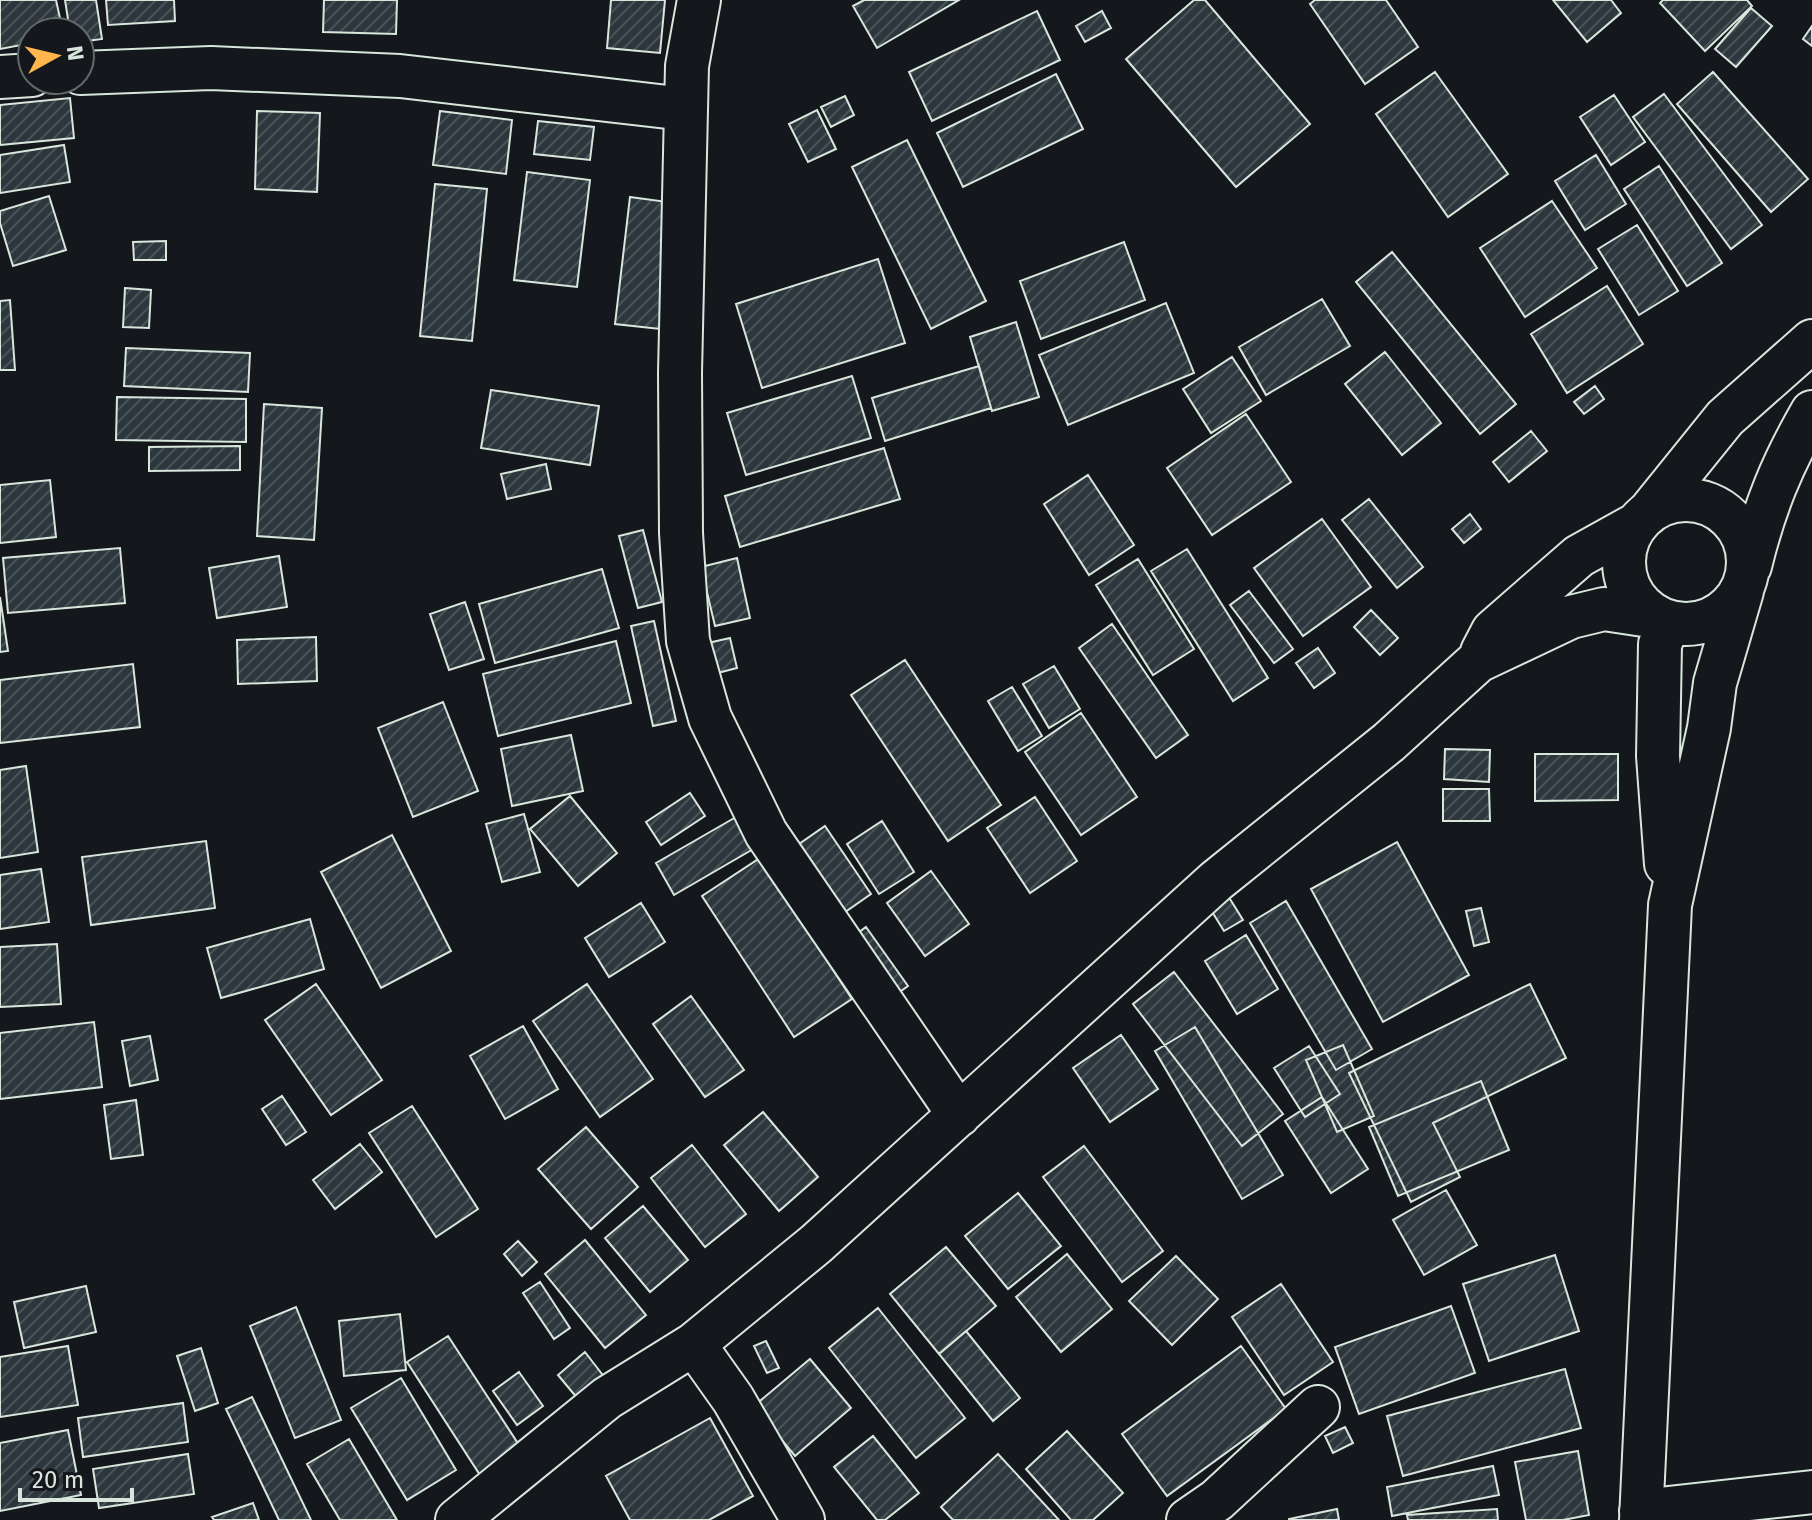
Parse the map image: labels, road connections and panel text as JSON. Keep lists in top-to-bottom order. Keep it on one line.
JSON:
{"scale_bar":"20 m","north":"right"}
